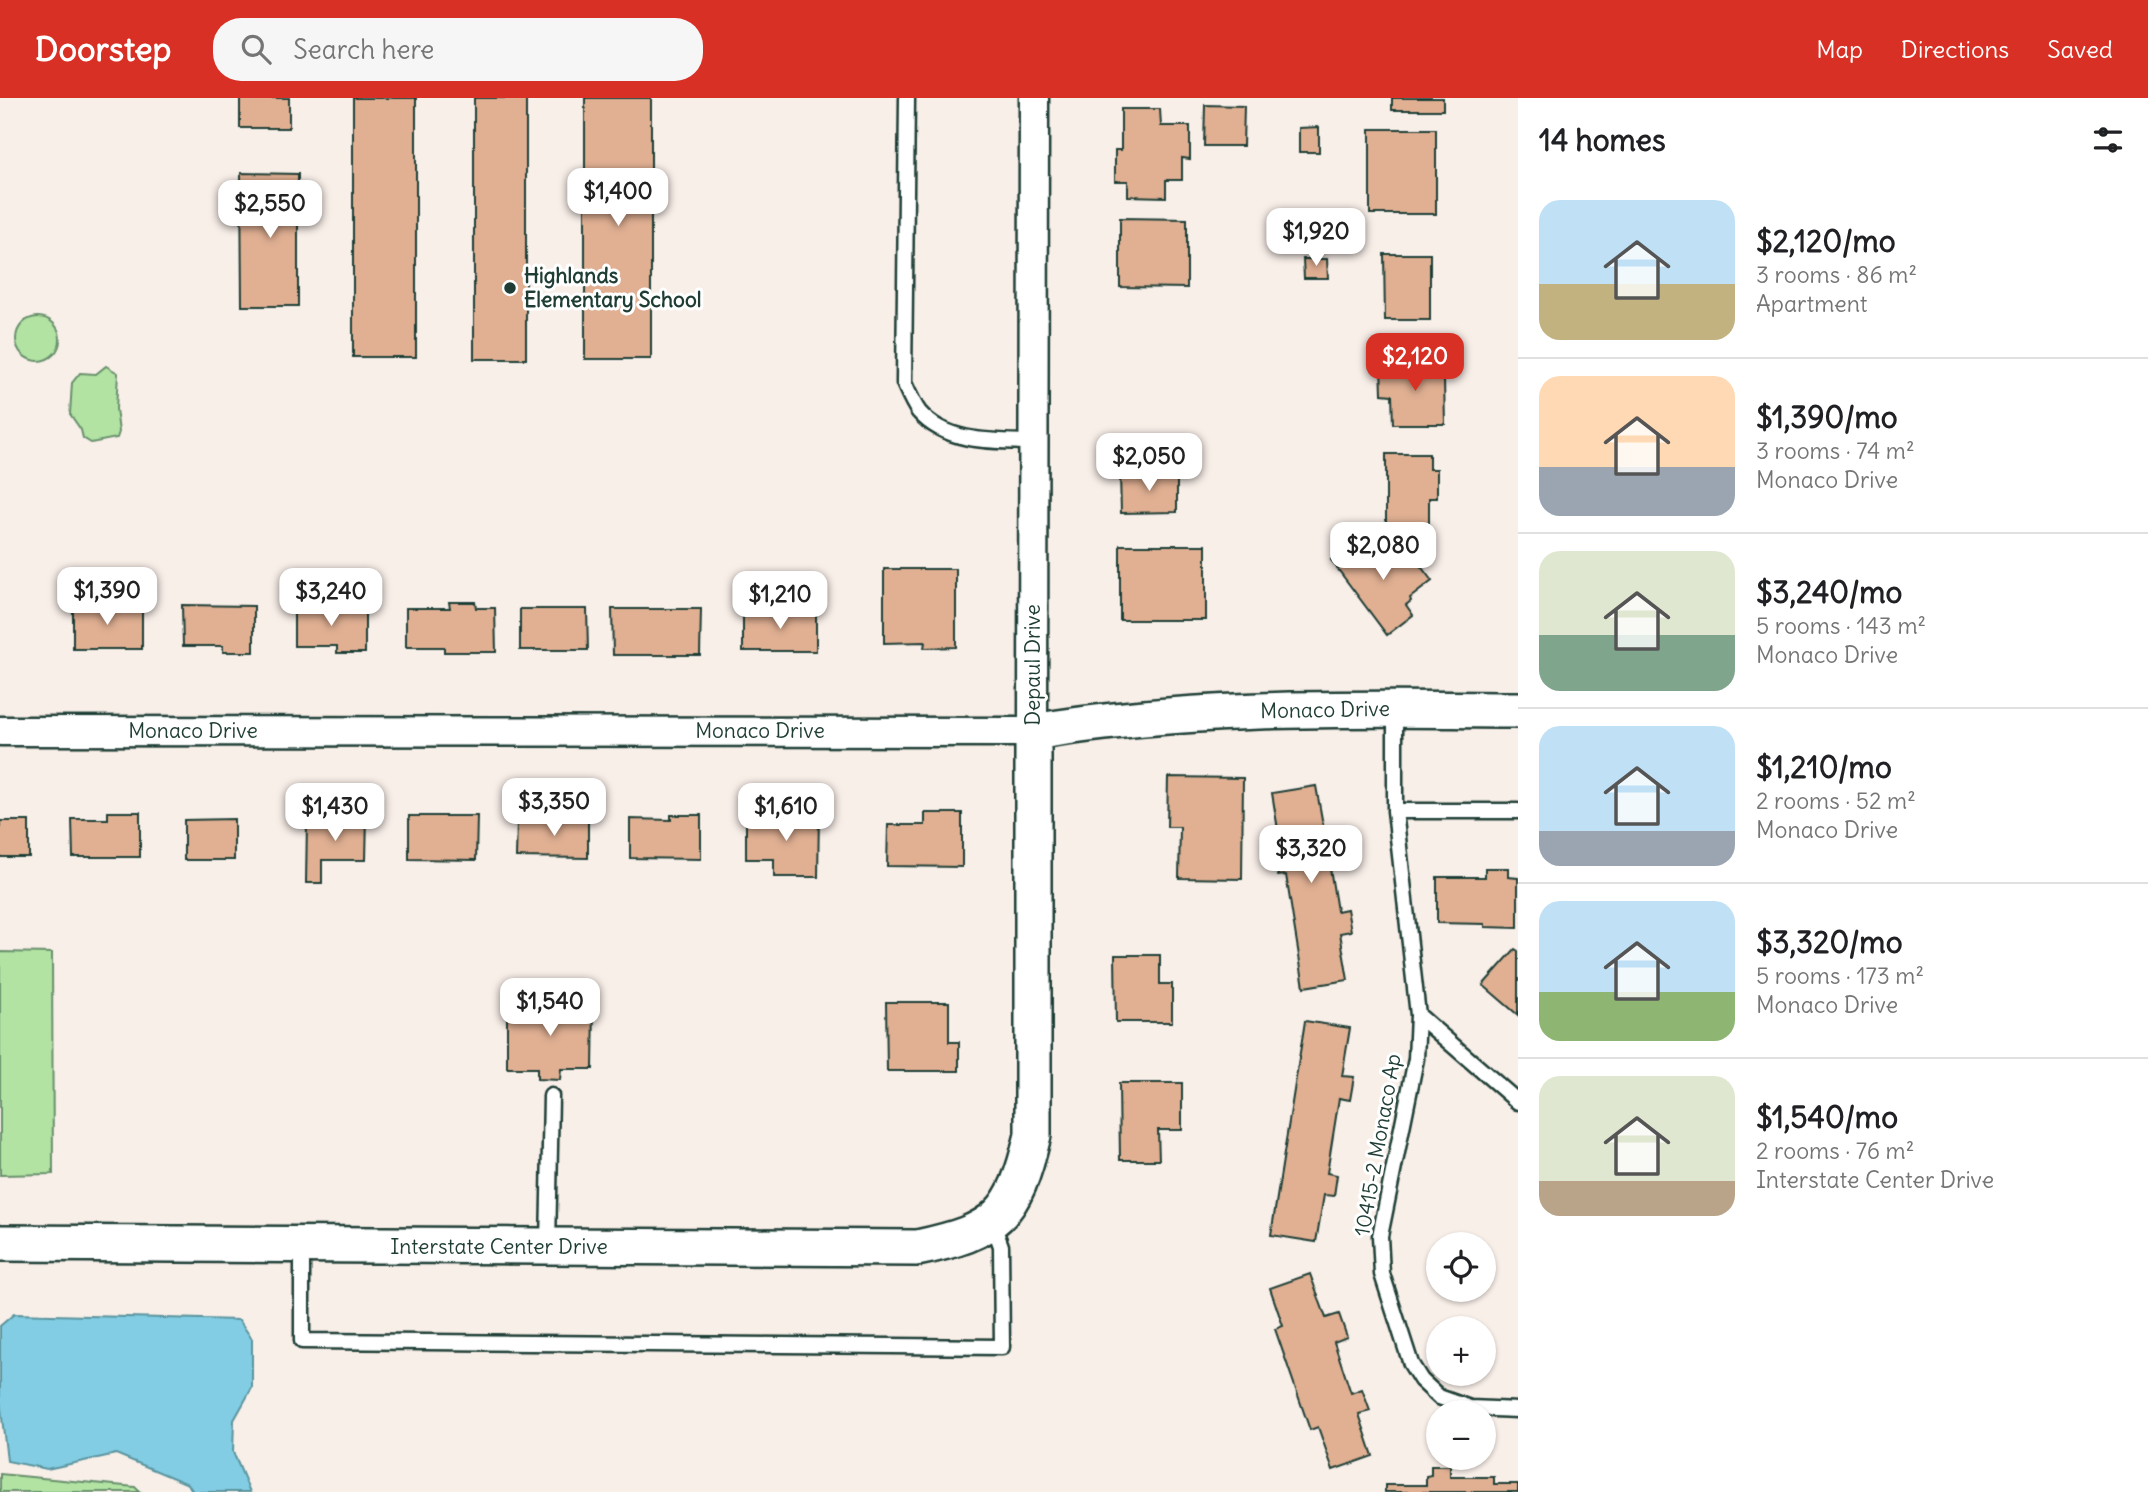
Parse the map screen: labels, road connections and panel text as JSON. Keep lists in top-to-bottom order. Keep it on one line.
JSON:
{"streets":{"street":["Depaul Drive","Monaco Drive","Interstate Center Drive"],"lane":["10415-2 Monaco Ap"]},"crossings":[["Depaul Drive","Monaco Drive"],["Depaul Drive","Interstate Center Drive"],["Monaco Drive","10415-2 Monaco Ap"]],"places":["Highlands Elementary School"],"page":{"header":"Doorstep","search":"Search here","nav":["Map","Directions","Saved"],"heading":"14 homes","price":["$1,400","$2,550","$1,920","$2,120","$2,050","$2,080","$1,390","$3,240","$1,210","$3,350","$1,430","$1,610","$3,320","$1,540"],"list":[{"name":"$2,120/mo","note":"3 rooms · 86 m² · Apartment"},{"name":"$1,390/mo","note":"3 rooms · 74 m² · Monaco Drive"},{"name":"$3,240/mo","note":"5 rooms · 143 m² · Monaco Drive"},{"name":"$1,210/mo","note":"2 rooms · 52 m² · Monaco Drive"},{"name":"$3,320/mo","note":"5 rooms · 173 m² · Monaco Drive"},{"name":"$1,540/mo","note":"2 rooms · 76 m² · Interstate Center Drive"}],"map_buttons":["+","−"]}}
